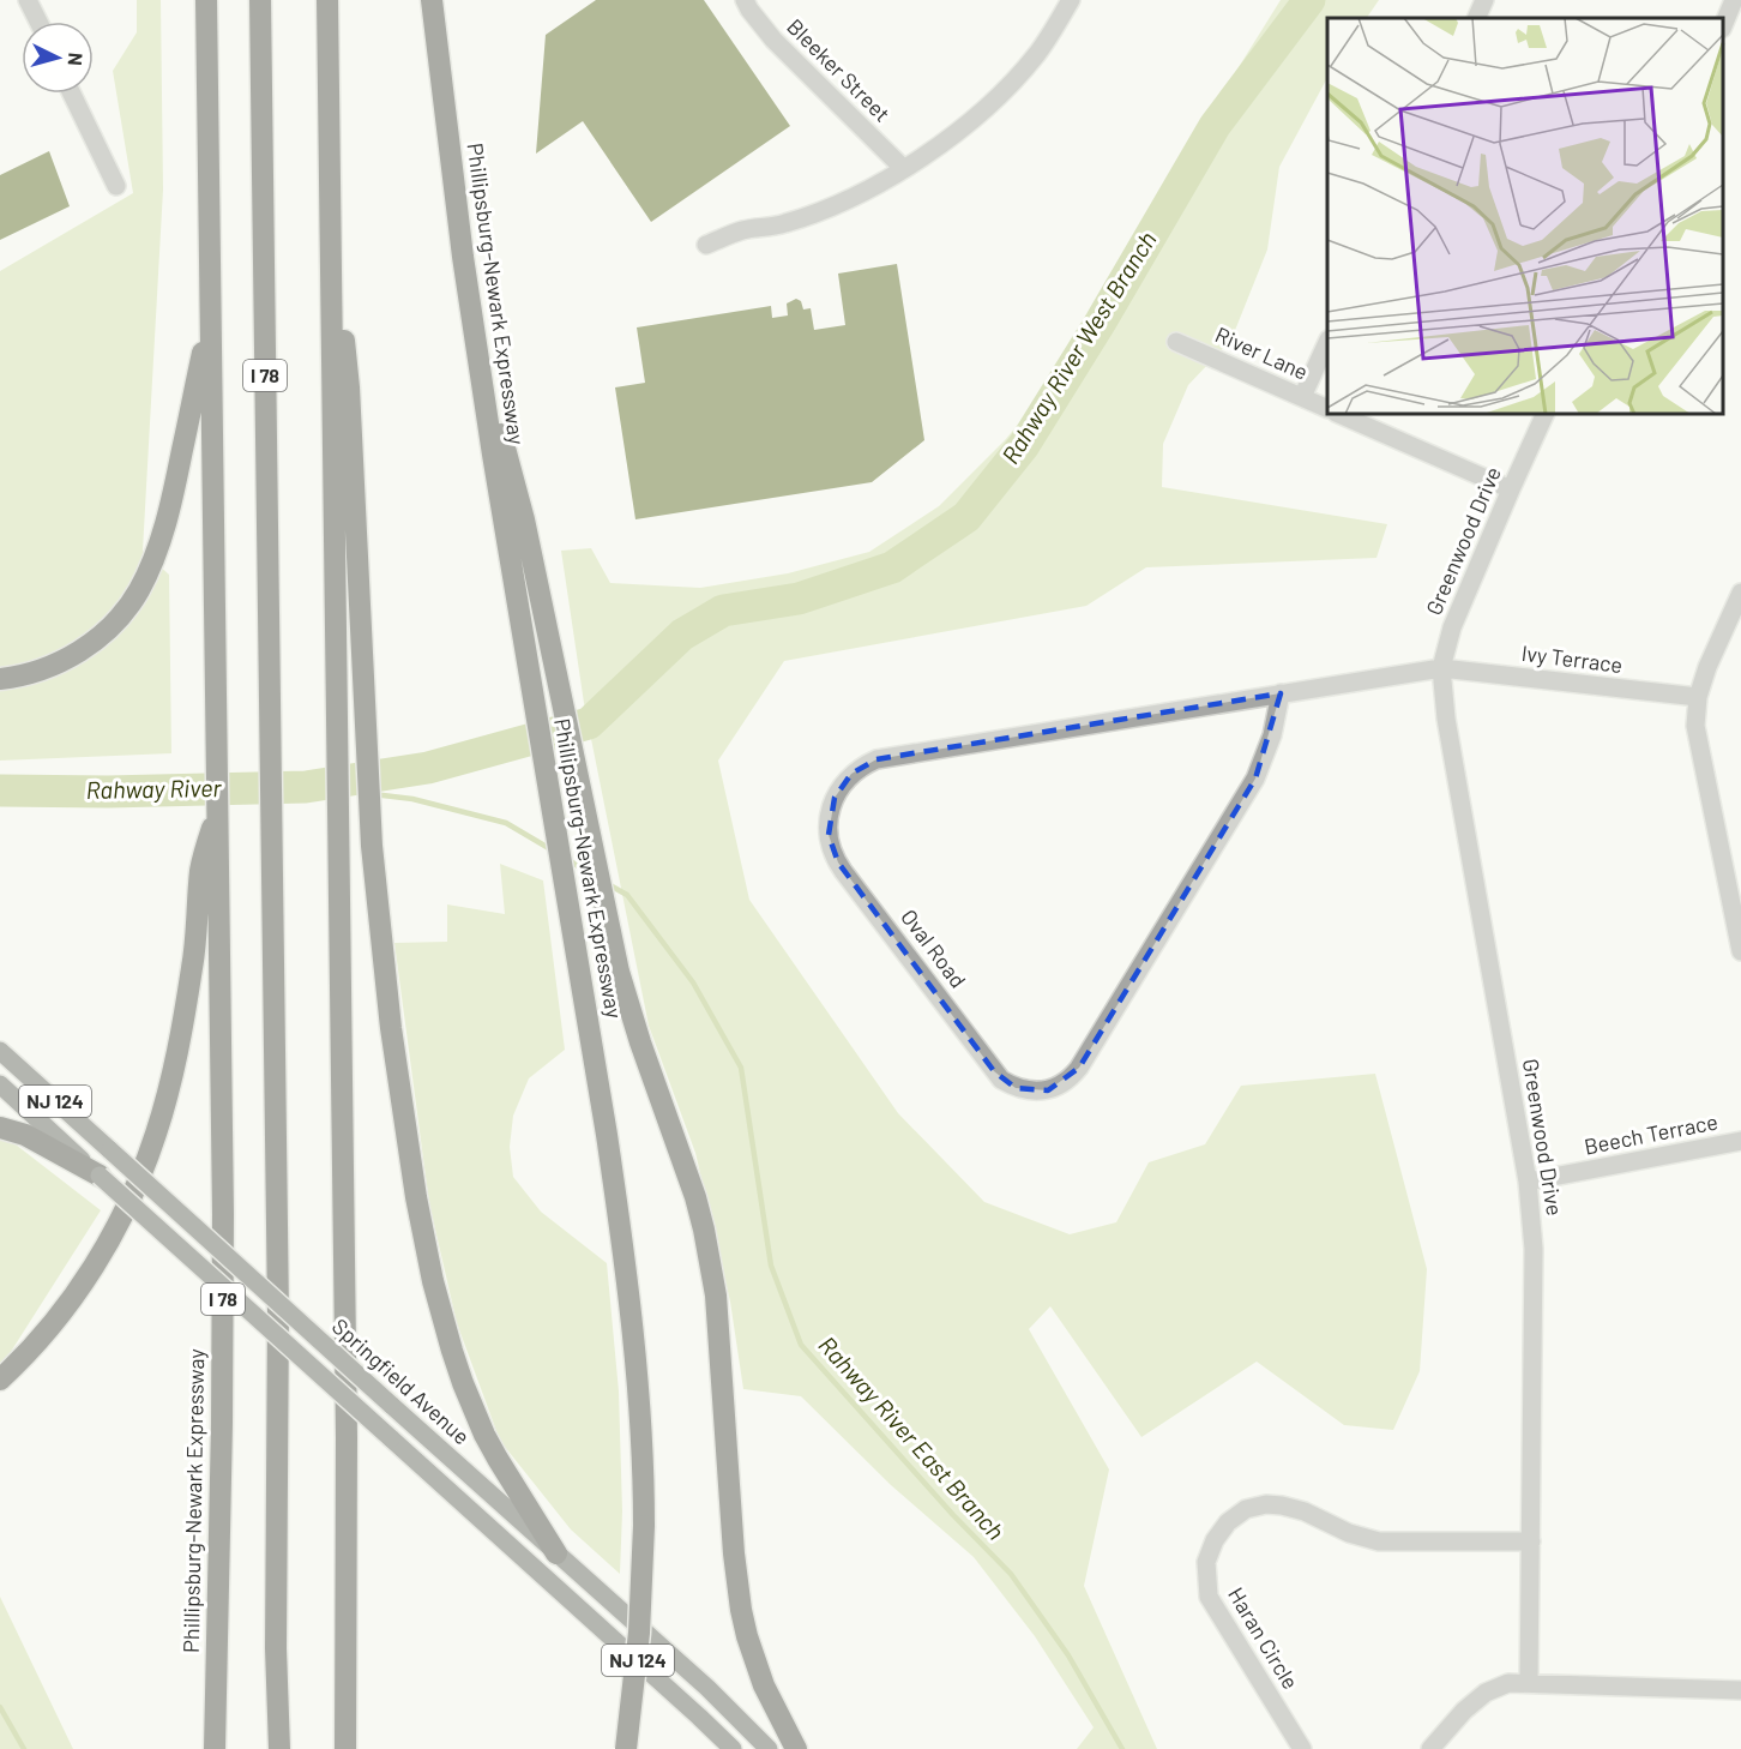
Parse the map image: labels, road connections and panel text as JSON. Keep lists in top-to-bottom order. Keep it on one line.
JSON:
{"streets":{"highway":["Phillipsburg-Newark Expressway","I 78"],"main road":["NJ 124","Springfield Avenue"],"street":["Bleeker Street","River Lane","Greenwood Drive","Ivy Terrace","Oval Road","Beech Terrace","Haran Circle"]},"crossings":[["Phillipsburg-Newark Expressway","I 78"],["Greenwood Drive","Ivy Terrace"],["Greenwood Drive","Oval Road"],["Greenwood Drive","Beech Terrace"],["Greenwood Drive","Haran Circle"],["Ivy Terrace","Oval Road"]],"water":["Rahway River West Branch","Rahway River","Rahway River East Branch"],"north":"right"}
